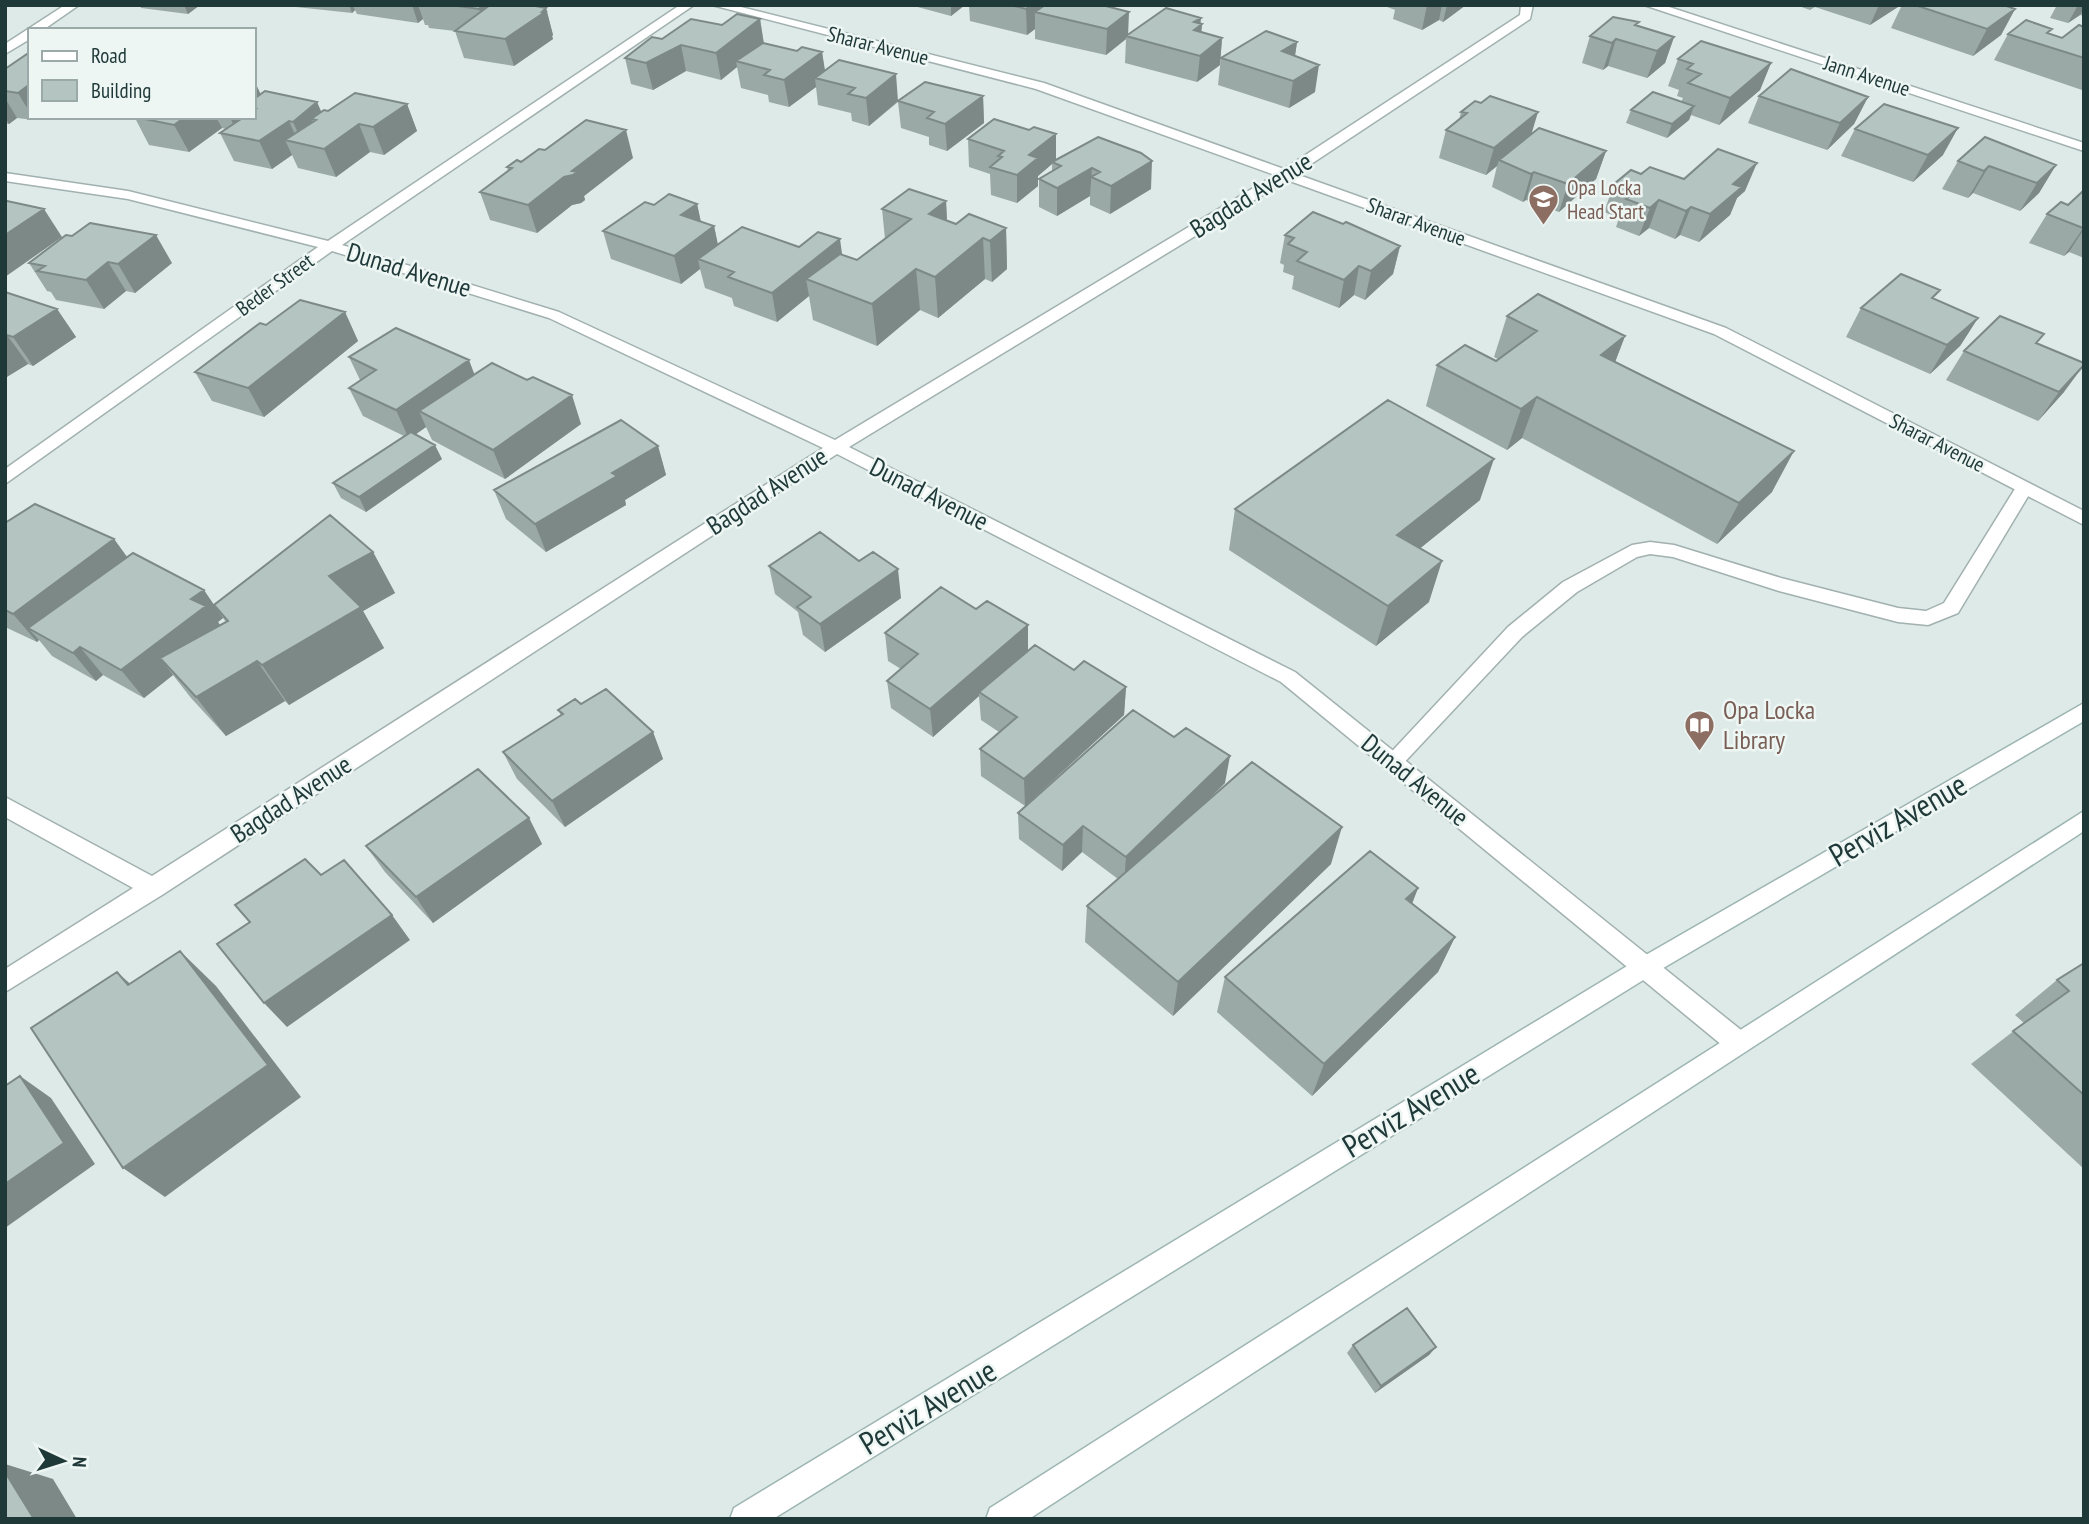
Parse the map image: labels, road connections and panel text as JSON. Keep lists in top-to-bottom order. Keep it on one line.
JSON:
{"streets":{"street":["Sharar Avenue","Jann Avenue","Bagdad Avenue","Dunad Avenue","Beder Street","Perviz Avenue"]},"crossings":[["Sharar Avenue","Bagdad Avenue"],["Bagdad Avenue","Dunad Avenue"],["Dunad Avenue","Beder Street"],["Dunad Avenue","Perviz Avenue"]],"places":{"school or university":["Opa Locka Head Start"],"library":["Opa Locka Library"]},"legend":["Road","Building"],"north":"right"}
